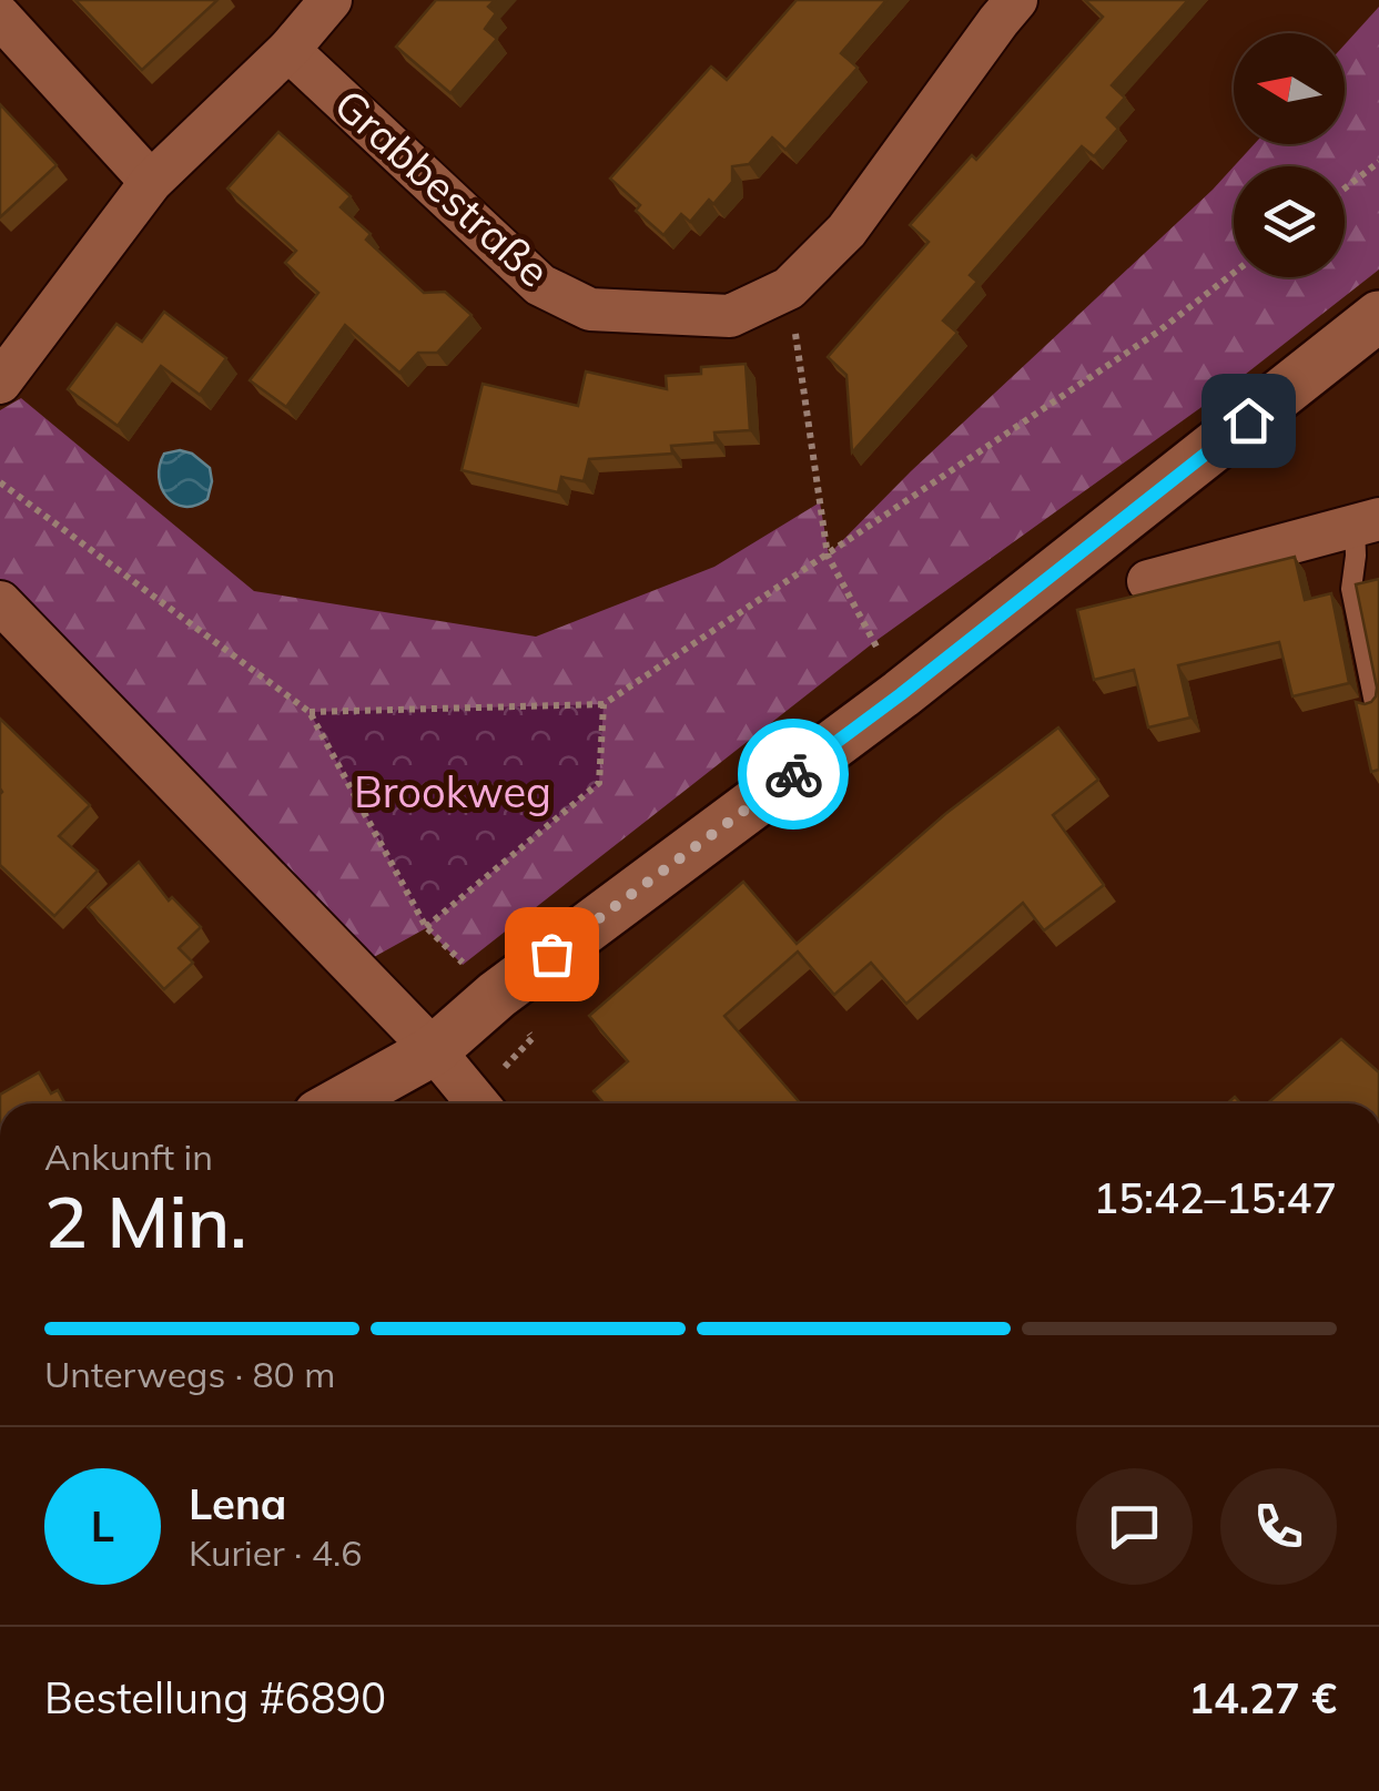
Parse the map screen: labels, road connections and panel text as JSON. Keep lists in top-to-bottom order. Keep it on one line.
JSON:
{"streets":{"street":["Grabbestraße"]},"parks":["Brookweg"],"north":"left","page":{"heading":["2 Min.","Ankunft in","15:42–15:47"],"panel":["Lena","Kurier · 4.6","Bestellung #6890","14.27 €"],"bar":"Unterwegs · 80 m","round":"L"}}
